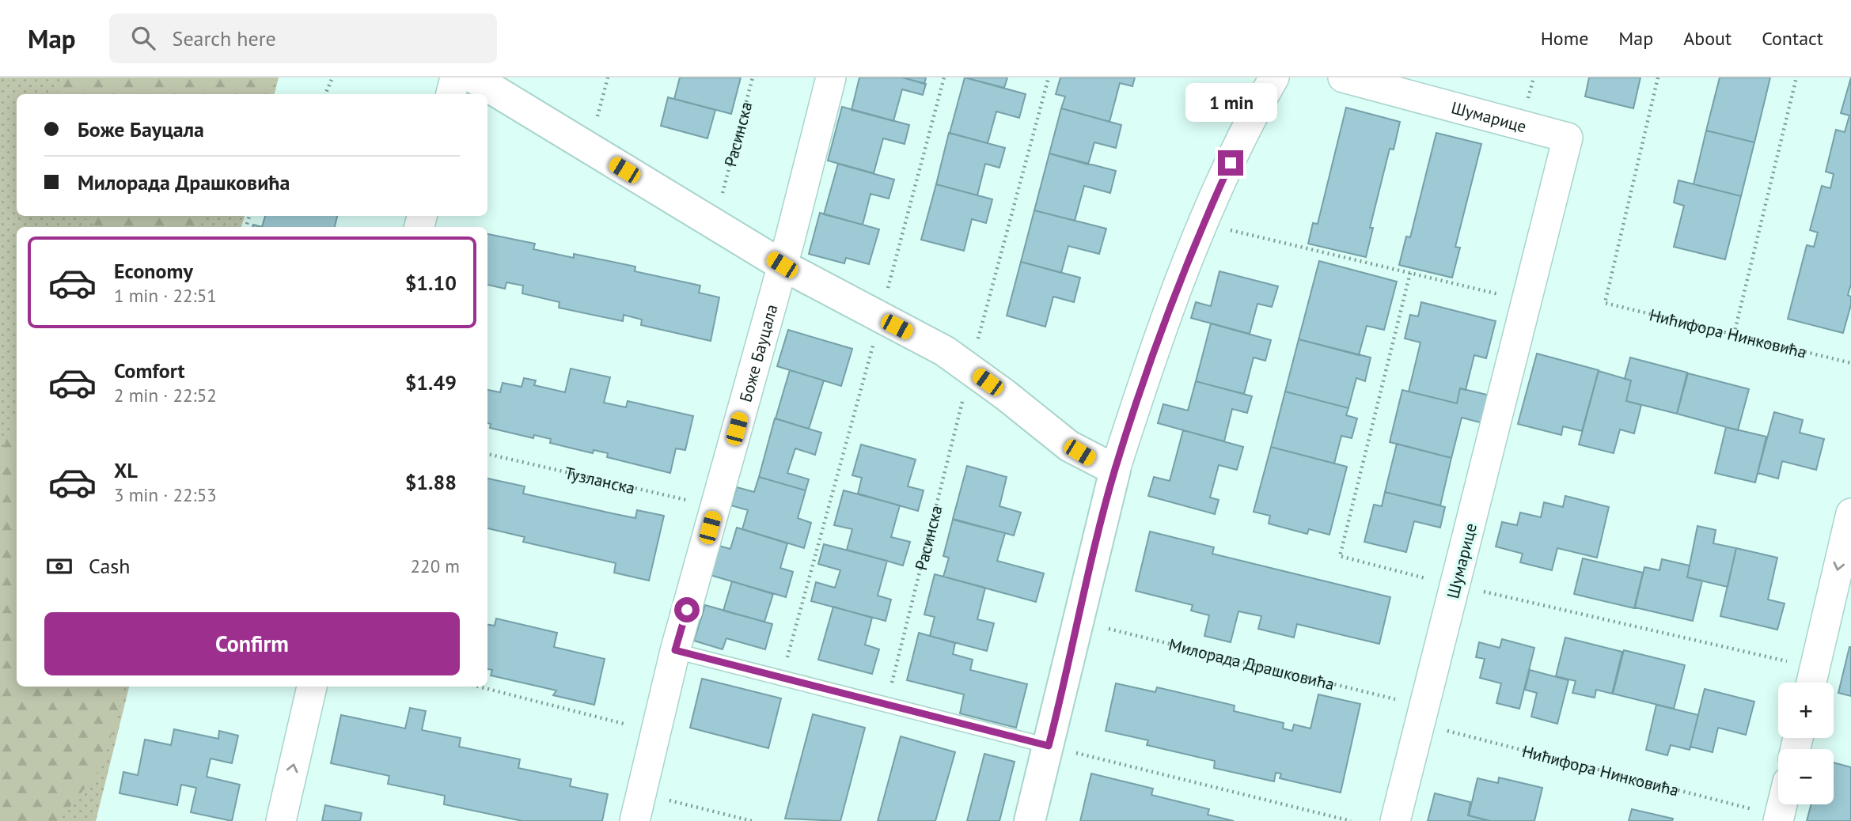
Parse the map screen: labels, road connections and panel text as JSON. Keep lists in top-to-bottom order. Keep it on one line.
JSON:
{"streets":{"street":["Шумарице","Боже Бауцала"],"path":["Расинска","Нићифора Нинковића","Тузланска","Милорада Драшковића"]},"crossings":[["Шумарице","Нићифора Нинковића"],["Шумарице","Милорада Драшковића"],["Нићифора Нинковића","Милорада Драшковића"],["Боже Бауцала","Тузланска"]],"page":{"header":"Map","search":"Search here","nav":["Home","Map","About","Contact"],"bubble":"1 min","banner":["Боже Бауцала","Милорада Драшковића"],"list":[{"name":"Economy","note":"1 min · 22:51","value":"$1.10"},{"name":"Comfort","note":"2 min · 22:52","value":"$1.49"},{"name":"XL","note":"3 min · 22:53","value":"$1.88"}],"pay":["Cash","220 m"],"buttons":"Confirm","map_buttons":["+","−"]}}
